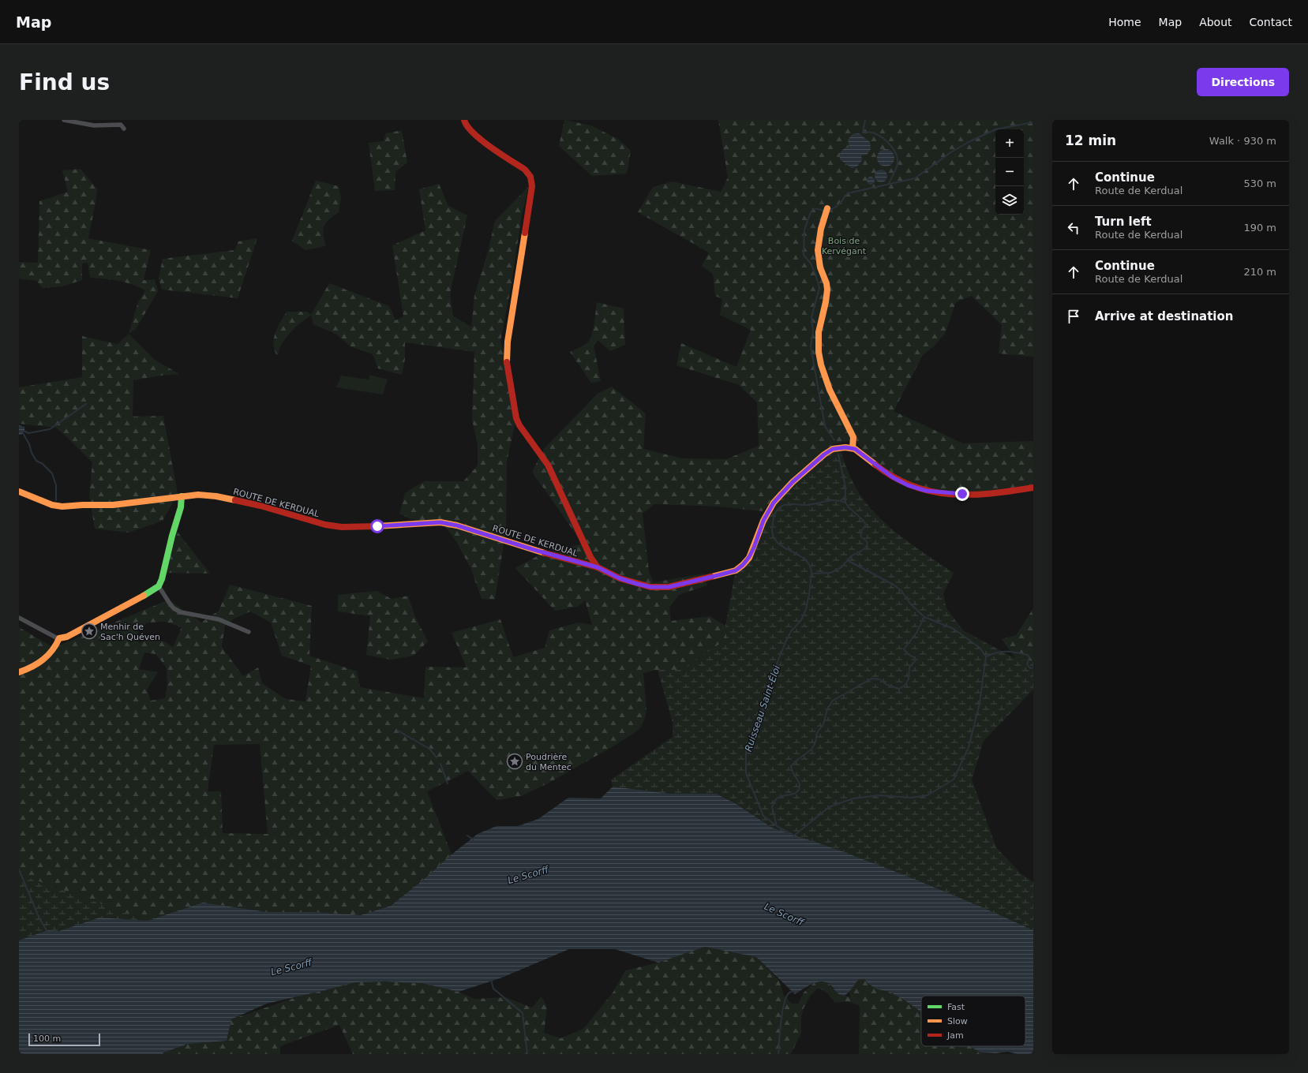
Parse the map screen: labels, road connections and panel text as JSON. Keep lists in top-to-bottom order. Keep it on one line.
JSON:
{"streets":{"street":["ROUTE DE KERDUAL"]},"water":["Ruisseau Saint-Éloi","Le Scorff"],"parks":["Bois de Kervégant"],"places":{"place":["Menhir de Sac'h Quéven","Poudrière du Mentec"]},"legend":["Fast","Slow","Jam"],"scale_bar":"100 m","page":{"header":"Map","nav":["Home","Map","About","Contact"],"buttons":"Directions","title":"Find us","heading":["12 min","Walk · 930 m"],"map_buttons":["+","−"],"list":[["Continue","Route de Kerdual","530 m"],["Turn left","Route de Kerdual","190 m"],["Continue","Route de Kerdual","210 m"],"Arrive at destination"],"scale":"100 m"}}
